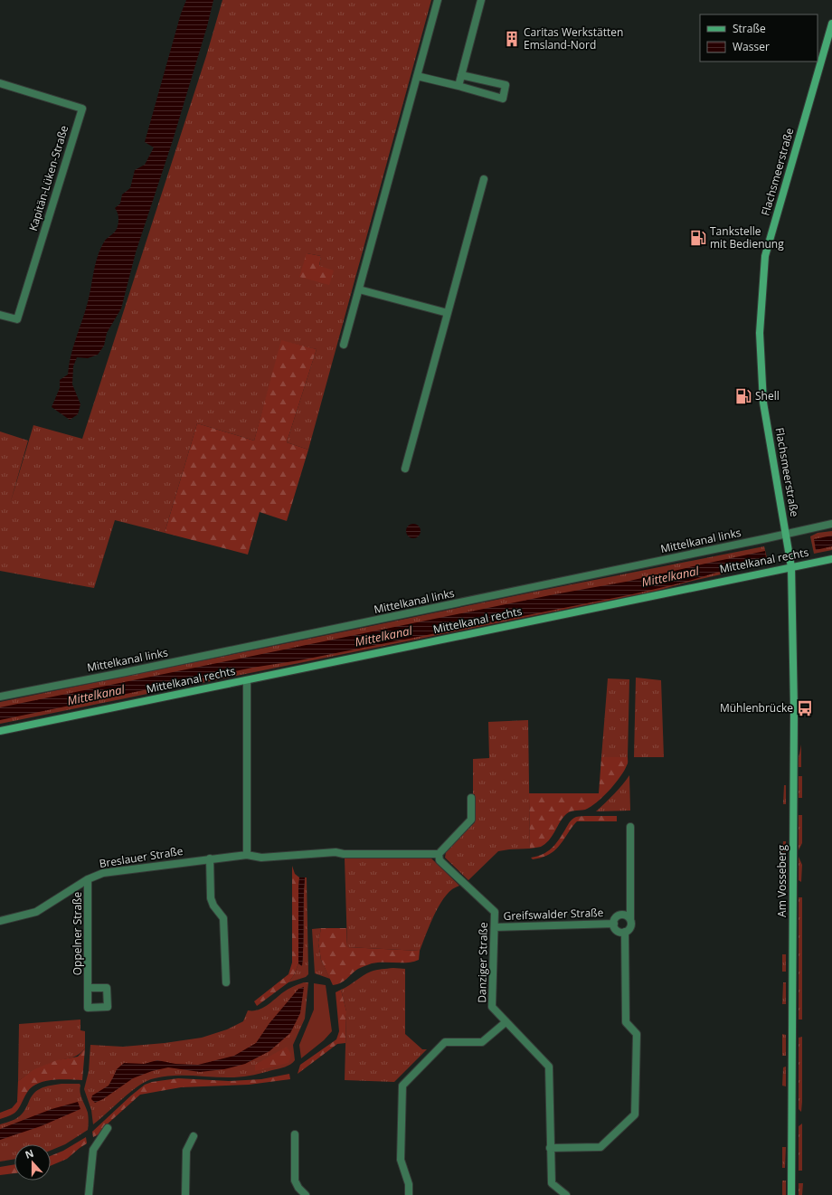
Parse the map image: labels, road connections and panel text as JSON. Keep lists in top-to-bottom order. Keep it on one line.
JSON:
{"streets":{"street":["Flachsmeerstraße","Kapitän-Lüken-Straße","Mittelkanal links","Mittelkanal rechts","Breslauer Straße","Am Vosseberg","Greifswalder Straße","Oppelner Straße","Danziger Straße"]},"crossings":[["Flachsmeerstraße","Mittelkanal links"],["Flachsmeerstraße","Mittelkanal rechts"],["Flachsmeerstraße","Am Vosseberg"],["Mittelkanal rechts","Am Vosseberg"],["Breslauer Straße","Oppelner Straße"],["Greifswalder Straße","Danziger Straße"]],"water":["Mittelkanal"],"places":{"building":["Caritas Werkstätten Emsland-Nord"],"fuel station":["Tankstelle mit Bedienung","Shell"],"bus stop":["Mühlenbrücke"]},"legend":["Straße","Wasser"],"north":"top"}
